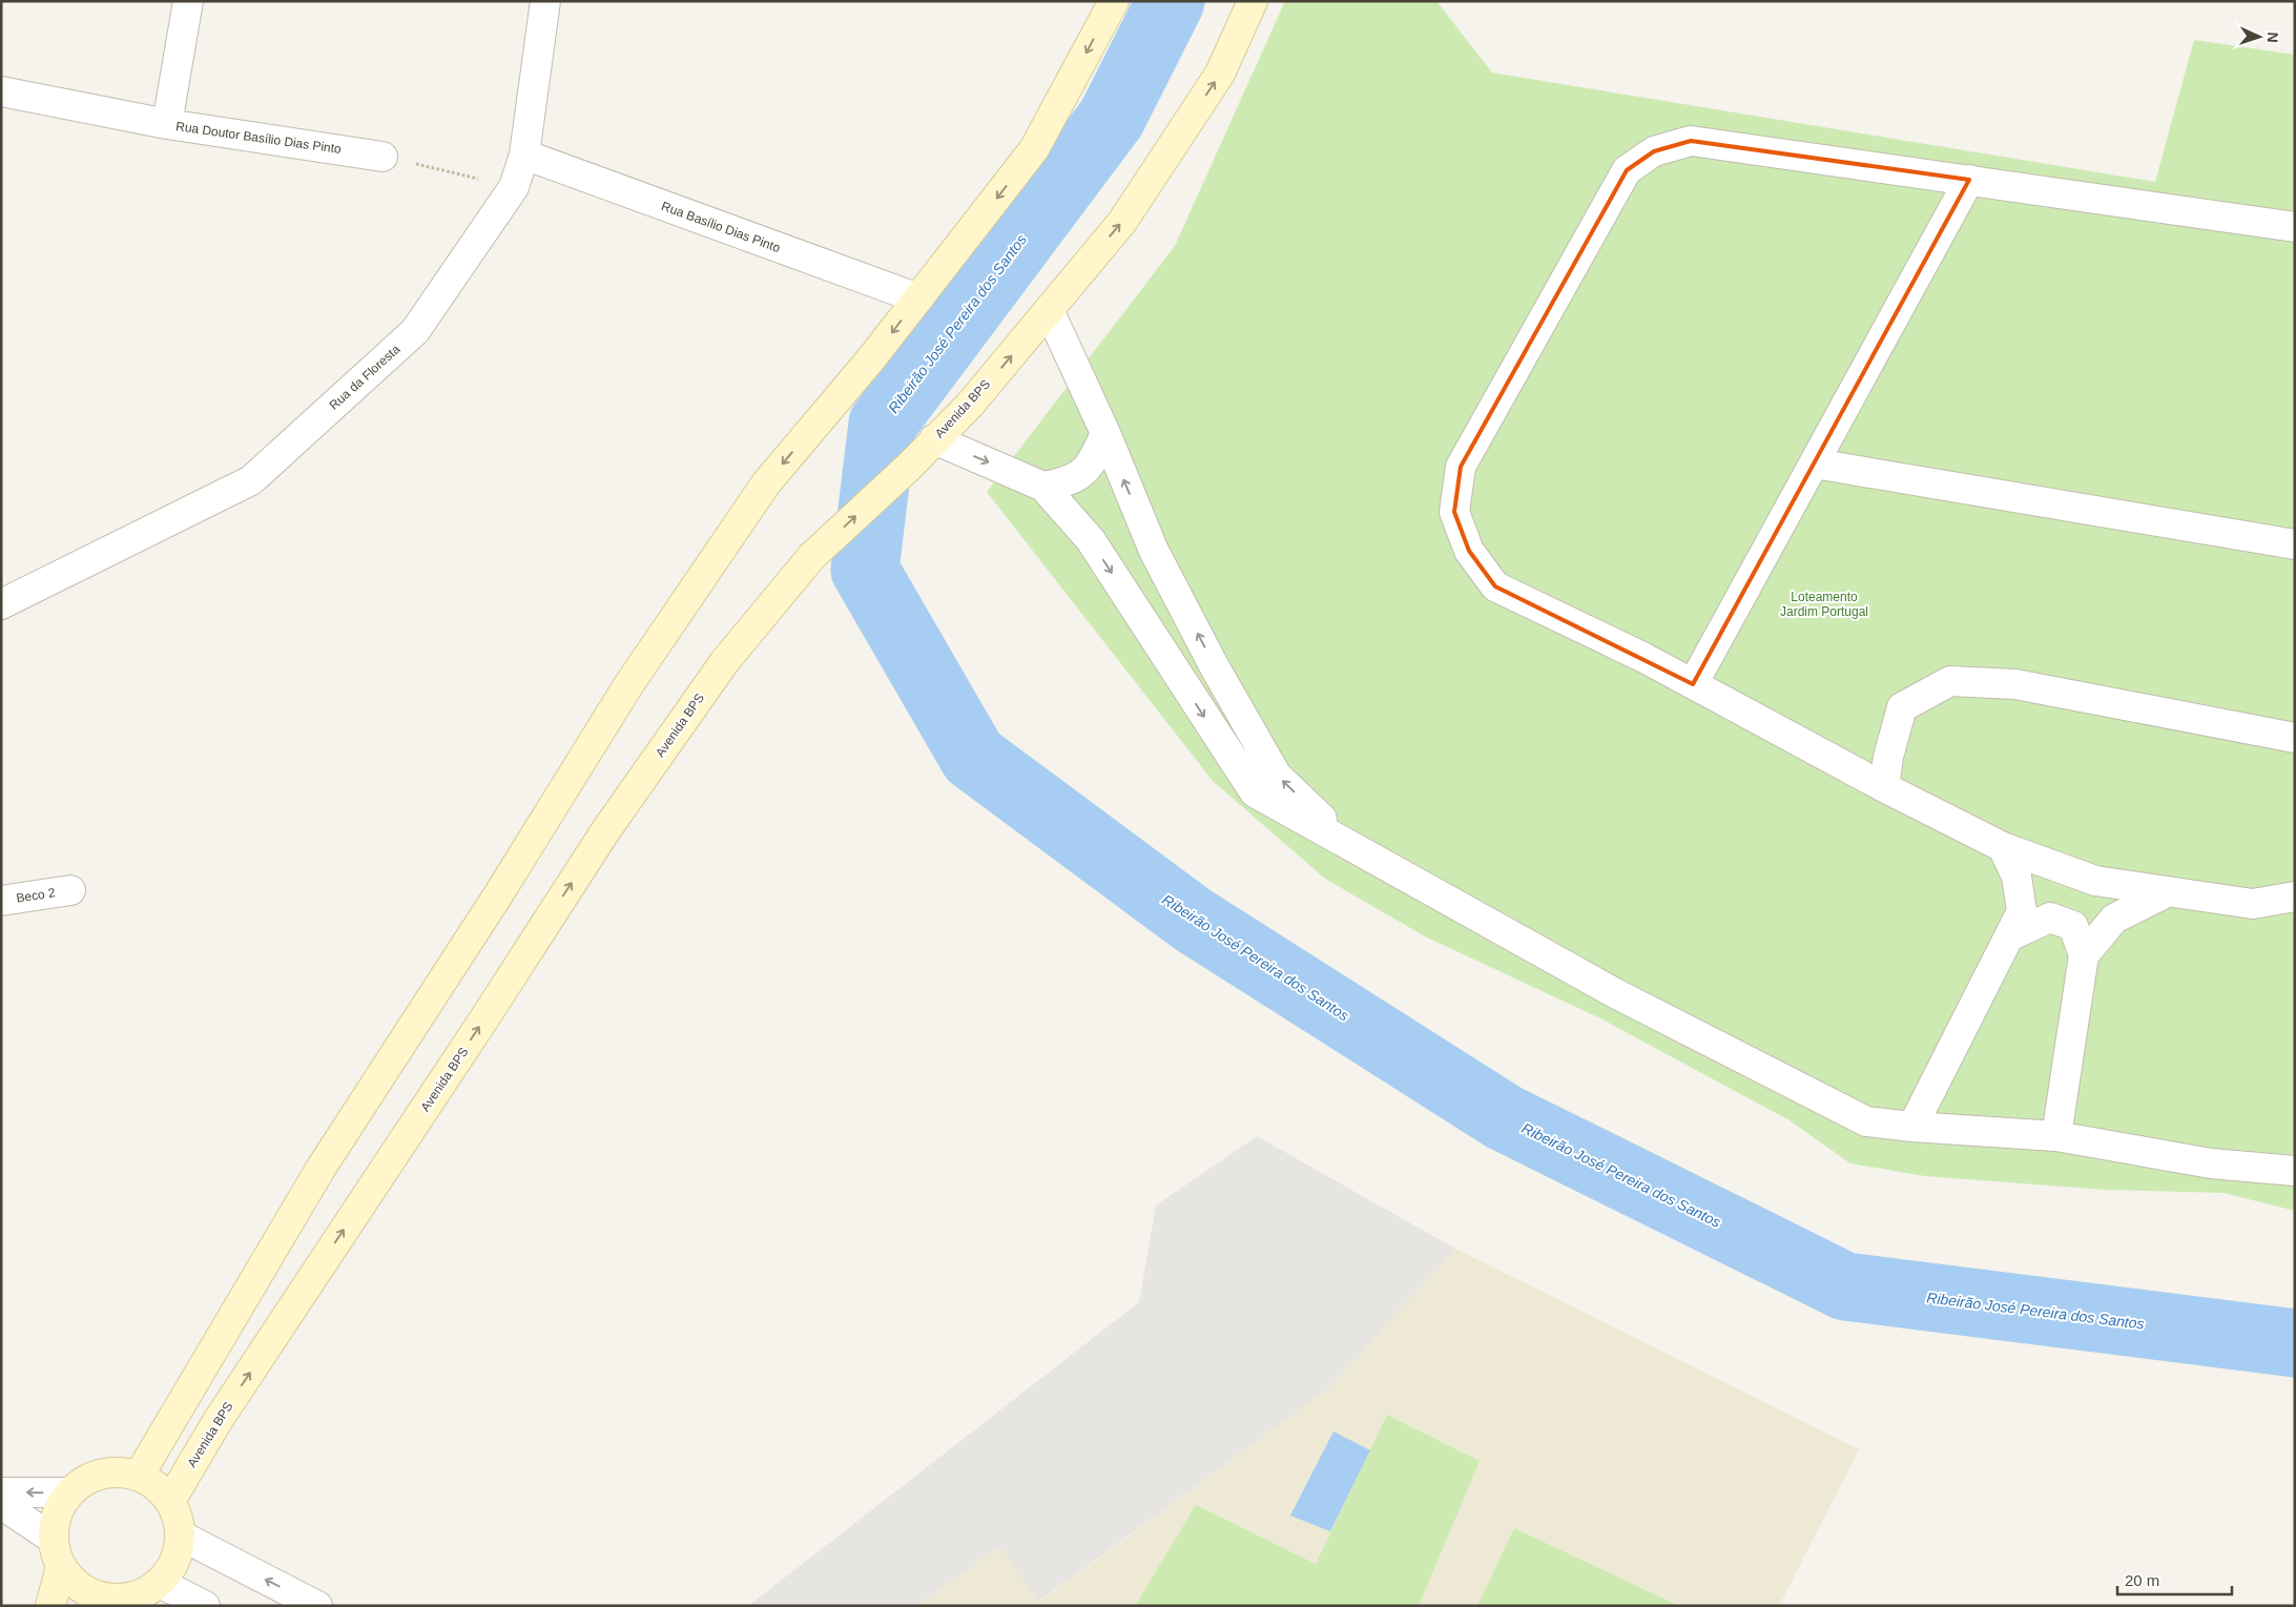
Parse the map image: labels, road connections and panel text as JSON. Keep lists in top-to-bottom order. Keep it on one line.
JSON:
{"streets":{"main road":["Avenida BPS"],"street":["Rua Doutor Basílio Dias Pinto","Rua Basílio Dias Pinto","Rua da Floresta","Beco 2"]},"crossings":[["Rua Basílio Dias Pinto","Rua da Floresta"]],"water":["Ribeirão José Pereira dos Santos"],"parks":["Loteamento Jardim Portugal"],"scale_bar":"20 m","north":"right"}
